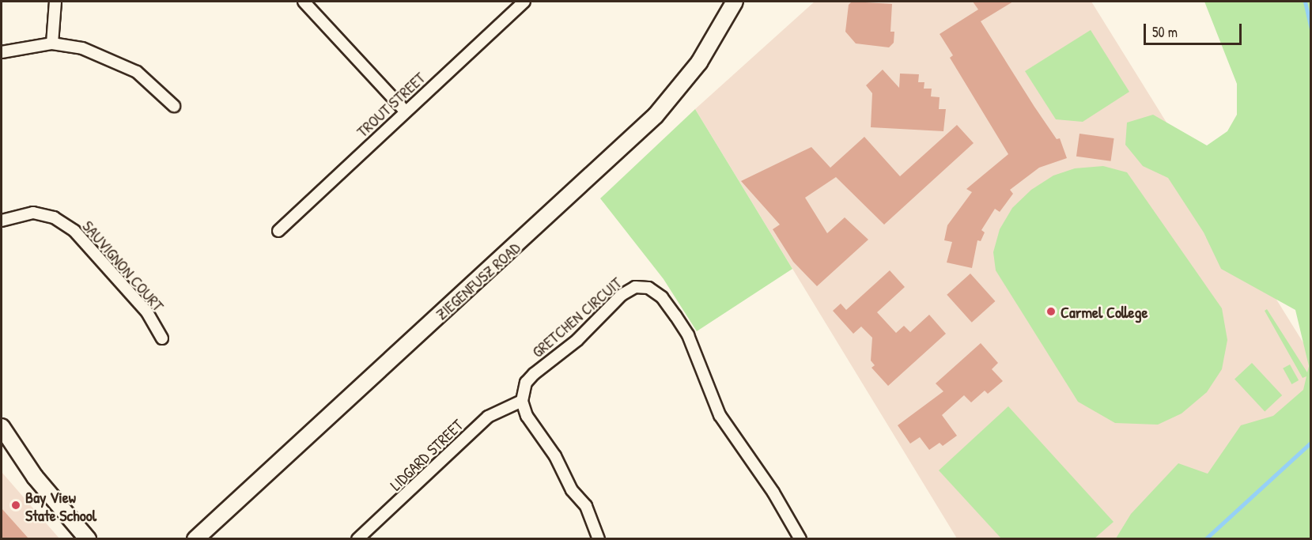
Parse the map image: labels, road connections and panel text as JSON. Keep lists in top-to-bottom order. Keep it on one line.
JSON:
{"streets":{"street":["TROUT STREET","SAUVIGNON COURT","ZIEGENFUSZ ROAD","GRETCHEN CIRCUIT","LIDGARD STREET"]},"crossings":[["GRETCHEN CIRCUIT","LIDGARD STREET"]],"places":["Carmel College","Bay View State School"],"scale_bar":"50 m"}
